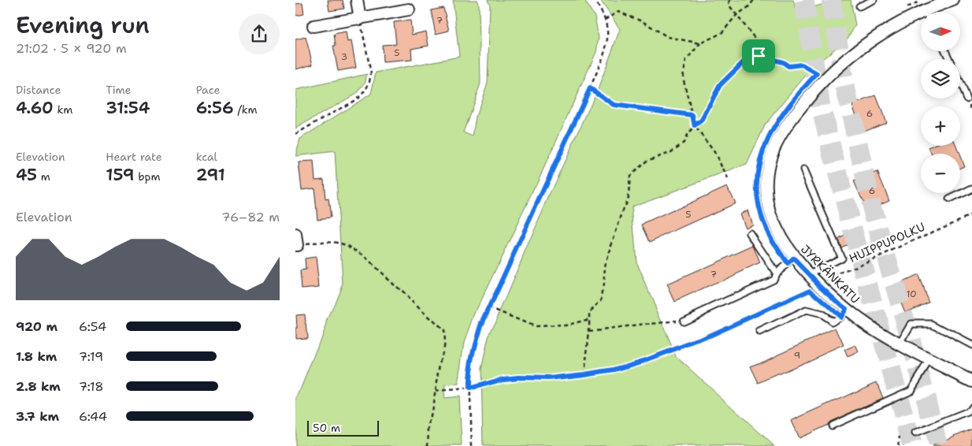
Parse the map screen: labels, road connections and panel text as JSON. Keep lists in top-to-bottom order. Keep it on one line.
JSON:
{"streets":{"street":["JYRKÄNKATU"],"path":["HUIPPUPOLKU"]},"crossings":[["HUIPPUPOLKU","JYRKÄNKATU"]],"house_numbers":["7","5","3","6","6","5","7","10","9"],"scale_bar":"50 m","north":"right","page":{"heading":["Evening run","21:02 · 5 × 920 m"],"map_buttons":["+","−"],"stats":[["Distance","4.60 km"],["Time","31:54"],["Pace","6:56 /km"],["Elevation","45 m"],["Heart rate","159 bpm"],["kcal","291"]],"chart":["Elevation","76–82 m"],"list":[{"name":"920 m","note":"6:54"},{"name":"1.8 km","note":"7:19"},{"name":"2.8 km","note":"7:18"},{"name":"3.7 km","note":"6:44"}],"scale":"50 m"}}
